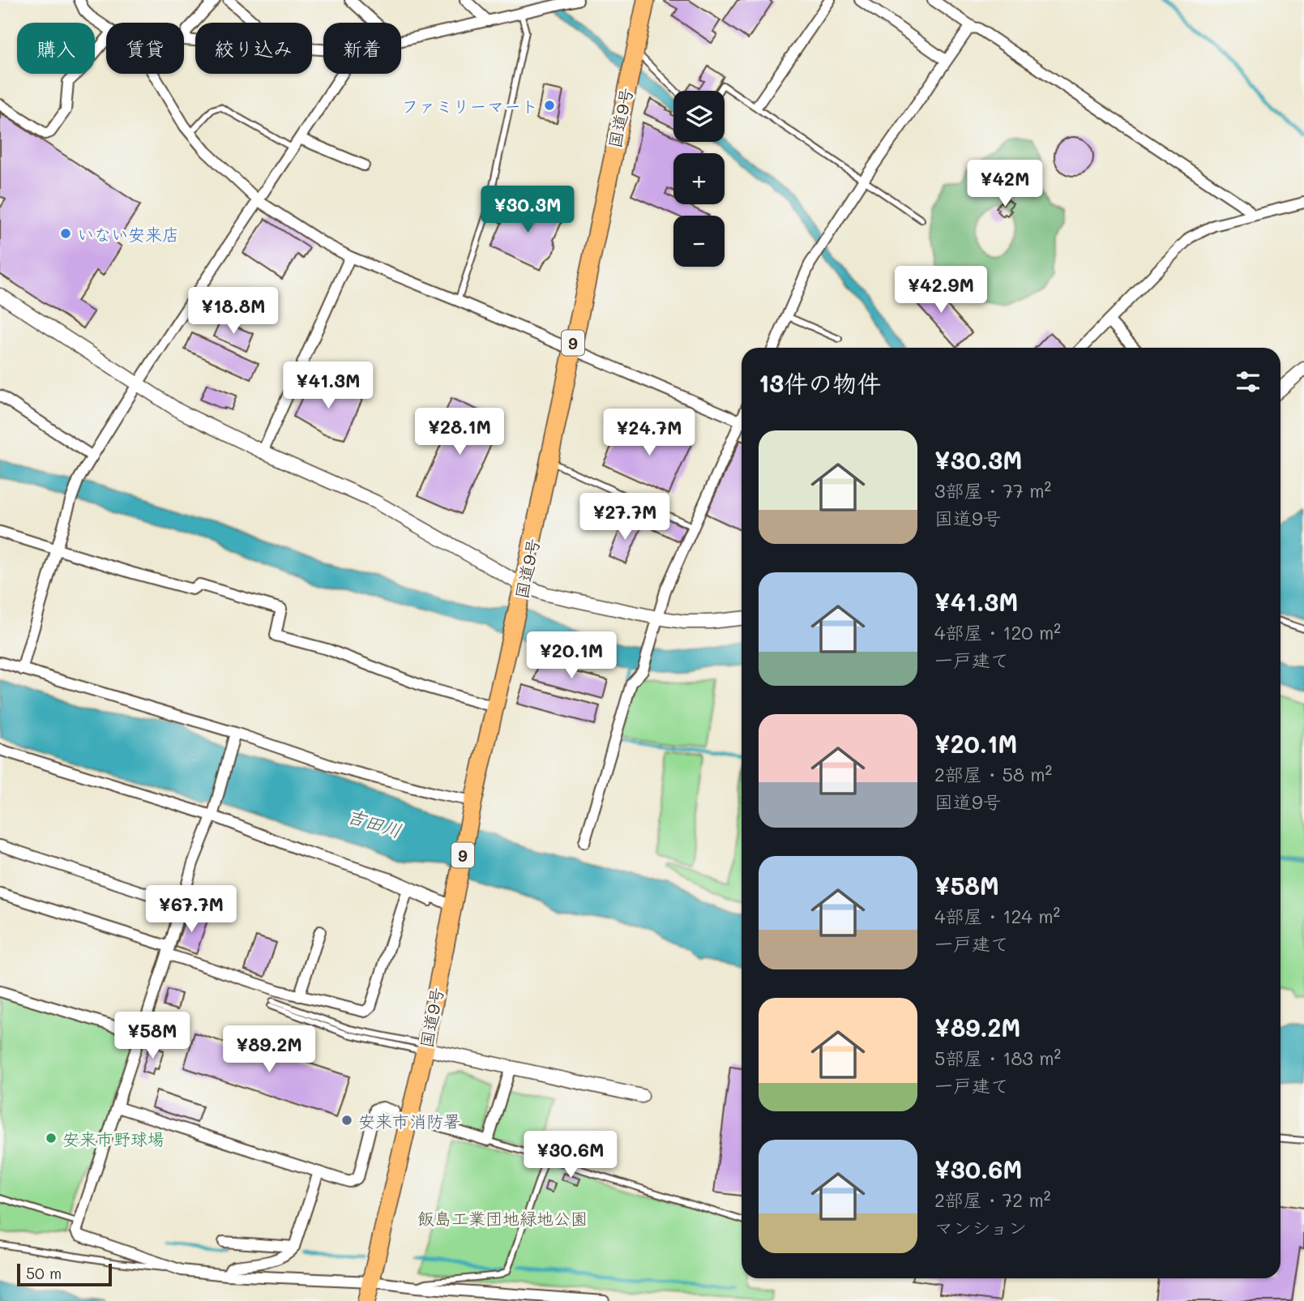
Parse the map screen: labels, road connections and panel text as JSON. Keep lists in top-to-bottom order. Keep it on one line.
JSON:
{"streets":{"highway":["国道9号","9"]},"water":["吉田川"],"parks":["飯島工業団地緑地公園"],"places":["ファミリーマート","いない安来店","安来市消防署","安来市野球場"],"scale_bar":"50 m","page":{"chip":["購入","賃貸","絞り込み","新着"],"map_buttons":["+","−"],"price":["¥42M","¥30.3M","¥42.9M","¥18.8M","¥41.3M","¥28.1M","¥24.7M","¥27.7M","¥20.1M","¥67.7M","¥58M","¥89.2M","¥30.6M"],"heading":"13件の物件","list":[{"name":"¥30.3M","note":"3部屋 · 77 m² · 国道9号"},{"name":"¥41.3M","note":"4部屋 · 120 m² · 一戸建て"},{"name":"¥20.1M","note":"2部屋 · 58 m² · 国道9号"},{"name":"¥58M","note":"4部屋 · 124 m² · 一戸建て"},{"name":"¥89.2M","note":"5部屋 · 183 m² · 一戸建て"},{"name":"¥30.6M","note":"2部屋 · 72 m² · マンション"}],"scale":"50 m"}}
